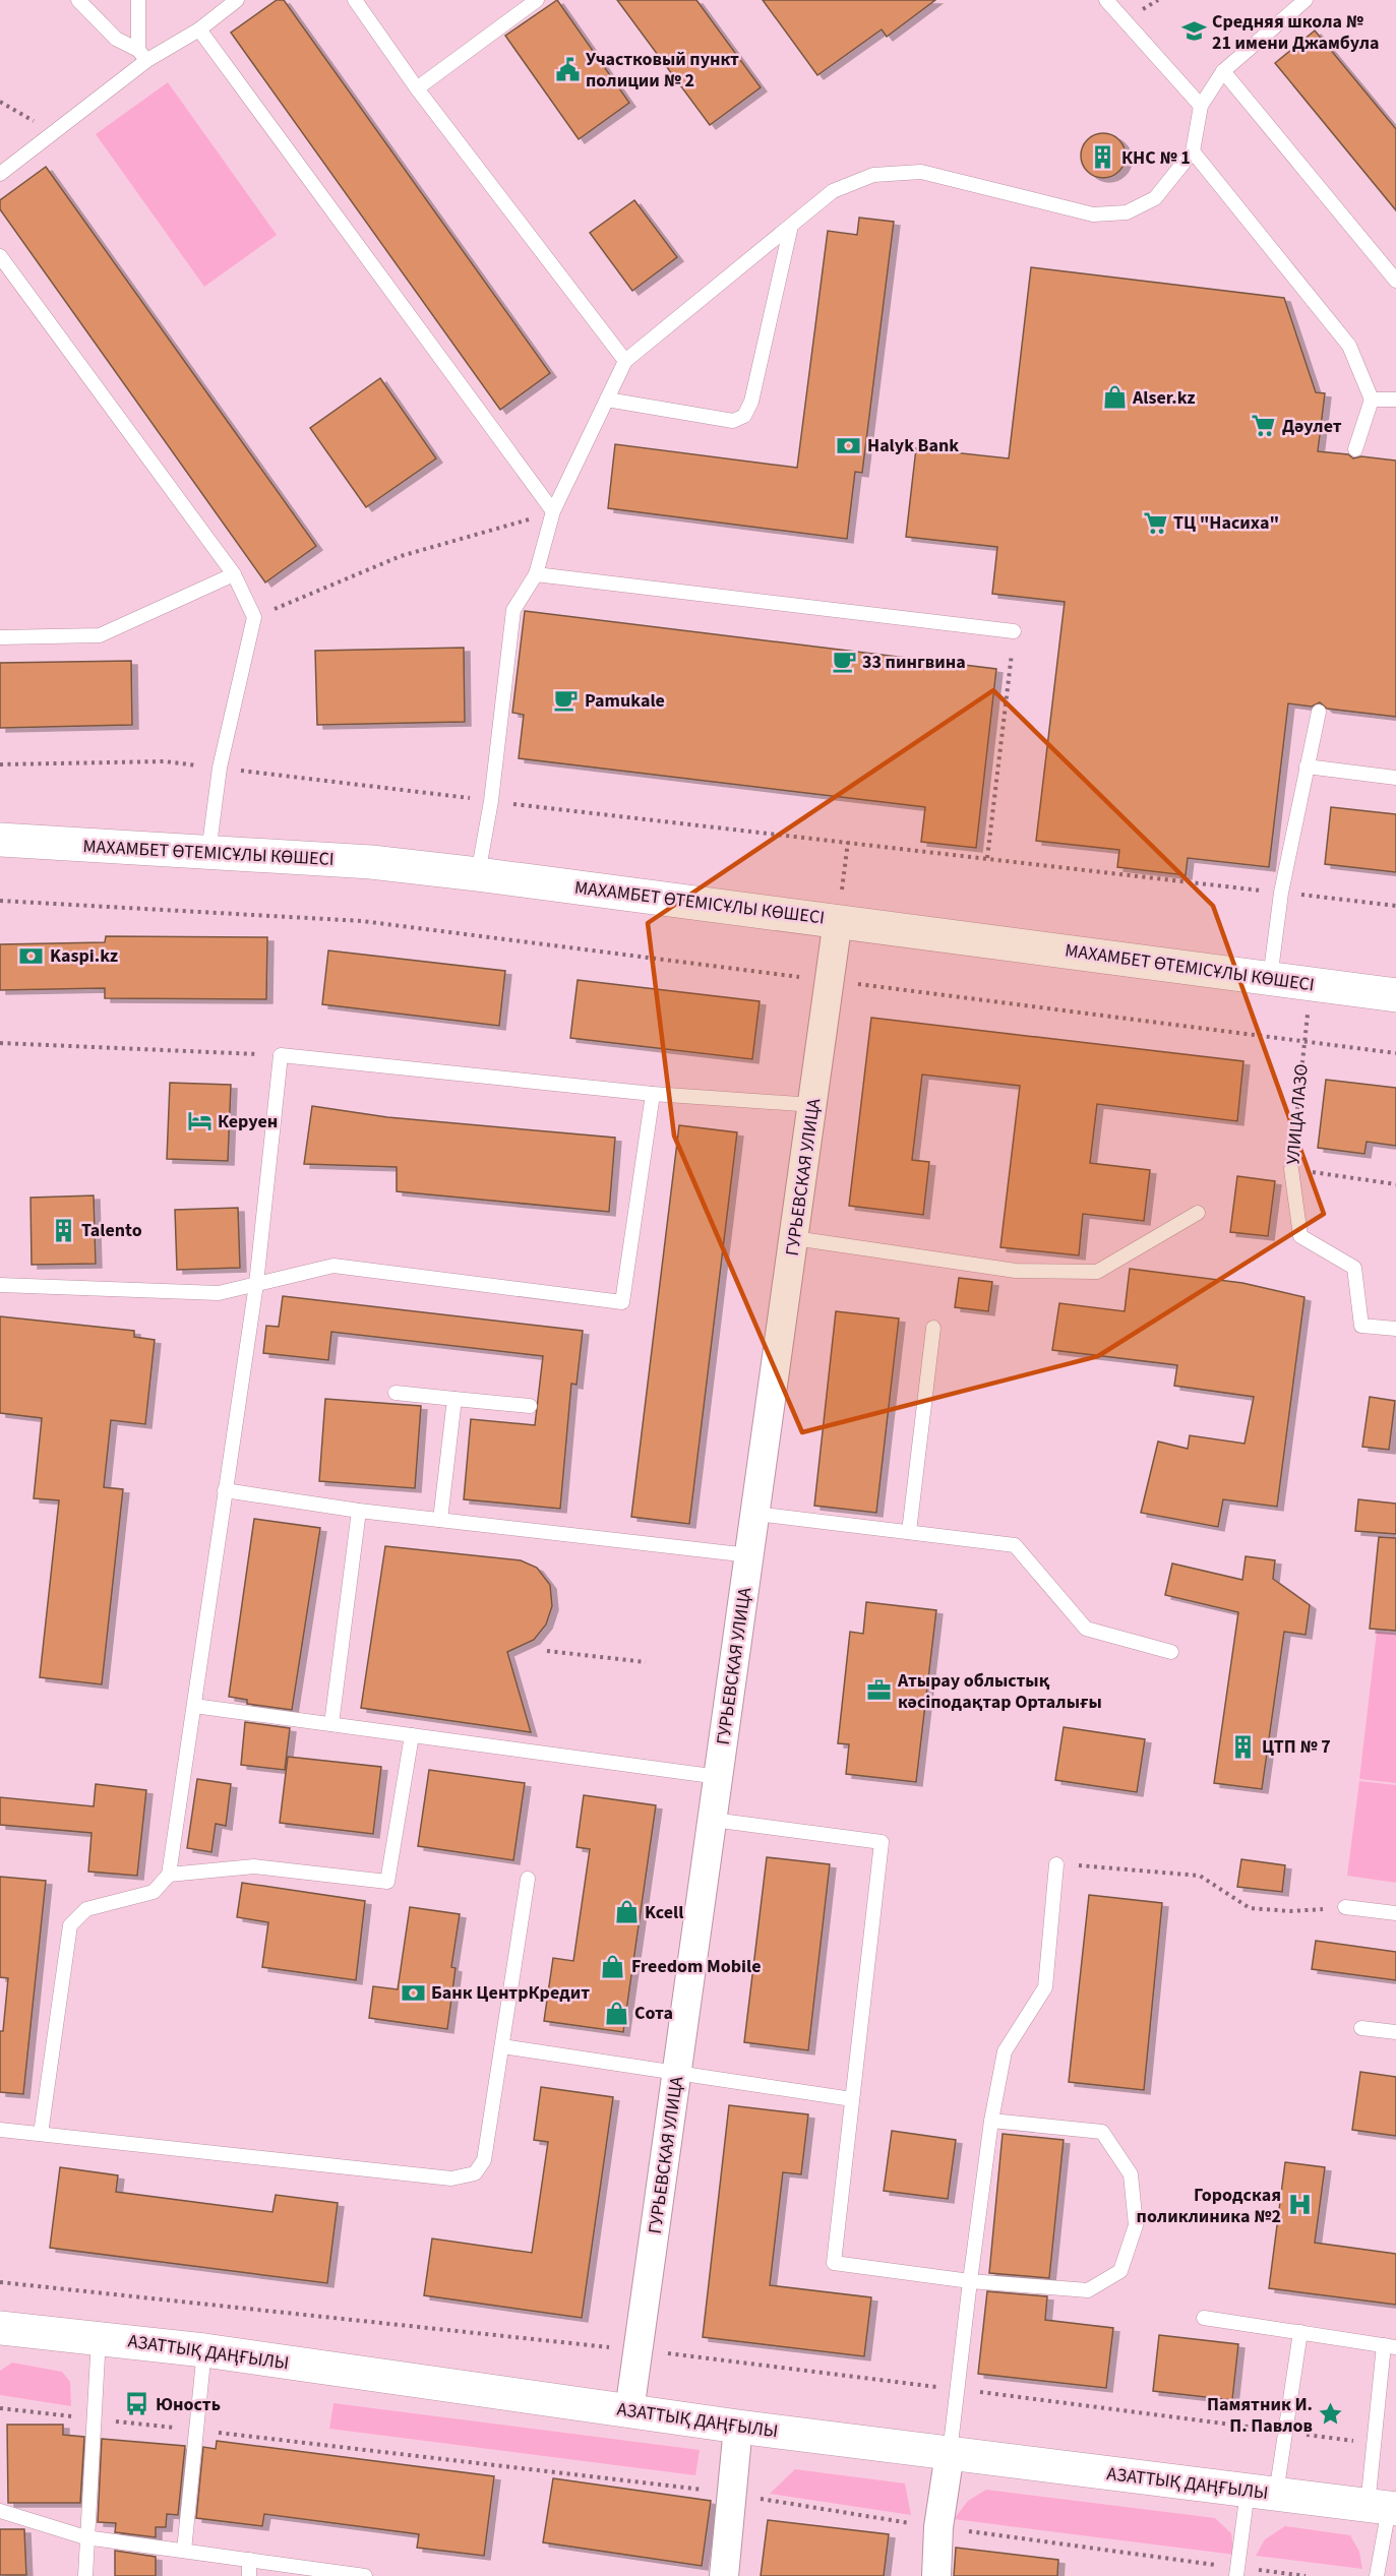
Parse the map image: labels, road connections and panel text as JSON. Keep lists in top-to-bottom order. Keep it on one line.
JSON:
{"streets":{"main road":["МАХАМБЕТ ӨТЕМІСҰЛЫ КӨШЕСІ","АЗАТТЫҚ ДАҢҒЫЛЫ"],"street":["ГУРЬЕВСКАЯ УЛИЦА"],"lane":["УЛИЦА ЛАЗО"]},"crossings":[["МАХАМБЕТ ӨТЕМІСҰЛЫ КӨШЕСІ","УЛИЦА ЛАЗО"],["МАХАМБЕТ ӨТЕМІСҰЛЫ КӨШЕСІ","ГУРЬЕВСКАЯ УЛИЦА"],["ГУРЬЕВСКАЯ УЛИЦА","АЗАТТЫҚ ДАҢҒЫЛЫ"]],"places":{"school or university":["Средняя школа № 21 имени Джамбула"],"public building":["Участковый пункт полиции № 2"],"building":["КНС № 1","Talento","ЦТП № 7"],"shop":["Alser.kz","Kcell","Freedom Mobile","Сота"],"supermarket":["Дәулет","ТЦ \"Насиха\""],"bank":["Halyk Bank","Kaspi.kz","Банк ЦентрКредит"],"cafe":["33 пингвина","Pamukale"],"hotel":["Керуен"],"office":["Атырау облыстық кәсіподақтар Орталығы"],"hospital":["Городская поликлиника №2"],"bus stop":["Юность"],"place":["Памятник И. П. Павлов"]}}
